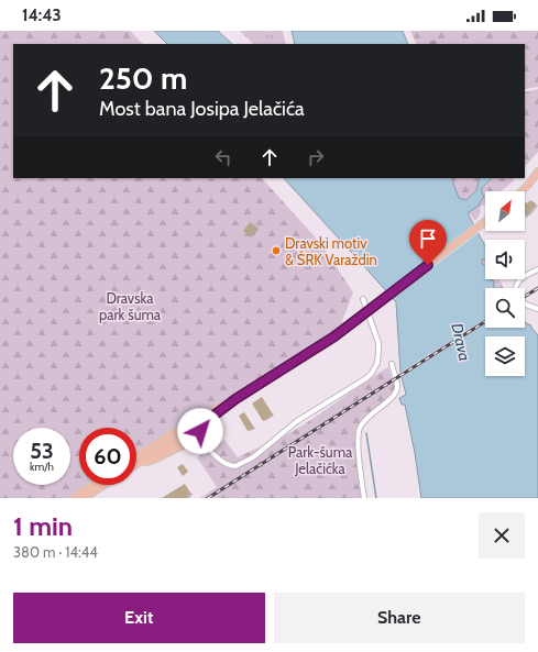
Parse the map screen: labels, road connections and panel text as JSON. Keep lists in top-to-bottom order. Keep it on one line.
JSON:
{"water":["Drava"],"parks":["Dravska park šuma","Park-šuma Jelačićka"],"places":["Dravski motiv & ŠRK Varaždin"],"north":"top right","page":{"status":"14:43","turn":["250 m","Most bana Josipa Jelačića"],"speed":"53 km/h","limit":"60","heading":["1 min","380 m · 14:44"],"buttons":["Exit","Share"]}}
